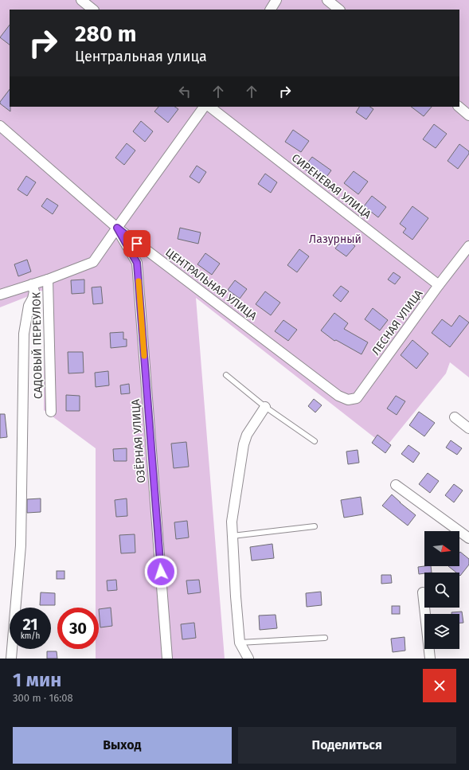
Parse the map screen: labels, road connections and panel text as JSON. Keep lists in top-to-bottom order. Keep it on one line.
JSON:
{"streets":{"street":["СИРЕНЕВАЯ УЛИЦА","ЦЕНТРАЛЬНАЯ УЛИЦА","ЛЕСНАЯ УЛИЦА","САДОВЫЙ ПЕРЕУЛОК","ОЗЁРНАЯ УЛИЦА"]},"crossings":[["СИРЕНЕВАЯ УЛИЦА","ЛЕСНАЯ УЛИЦА"],["ЦЕНТРАЛЬНАЯ УЛИЦА","ЛЕСНАЯ УЛИЦА"],["ЦЕНТРАЛЬНАЯ УЛИЦА","ОЗЁРНАЯ УЛИЦА"]],"parks":["Лазурный"],"north":"right","page":{"turn":["280 m","Центральная улица"],"speed":"21 km/h","limit":"30","heading":["1 мин","300 m · 16:08"],"buttons":["Выход","Поделиться"]}}
